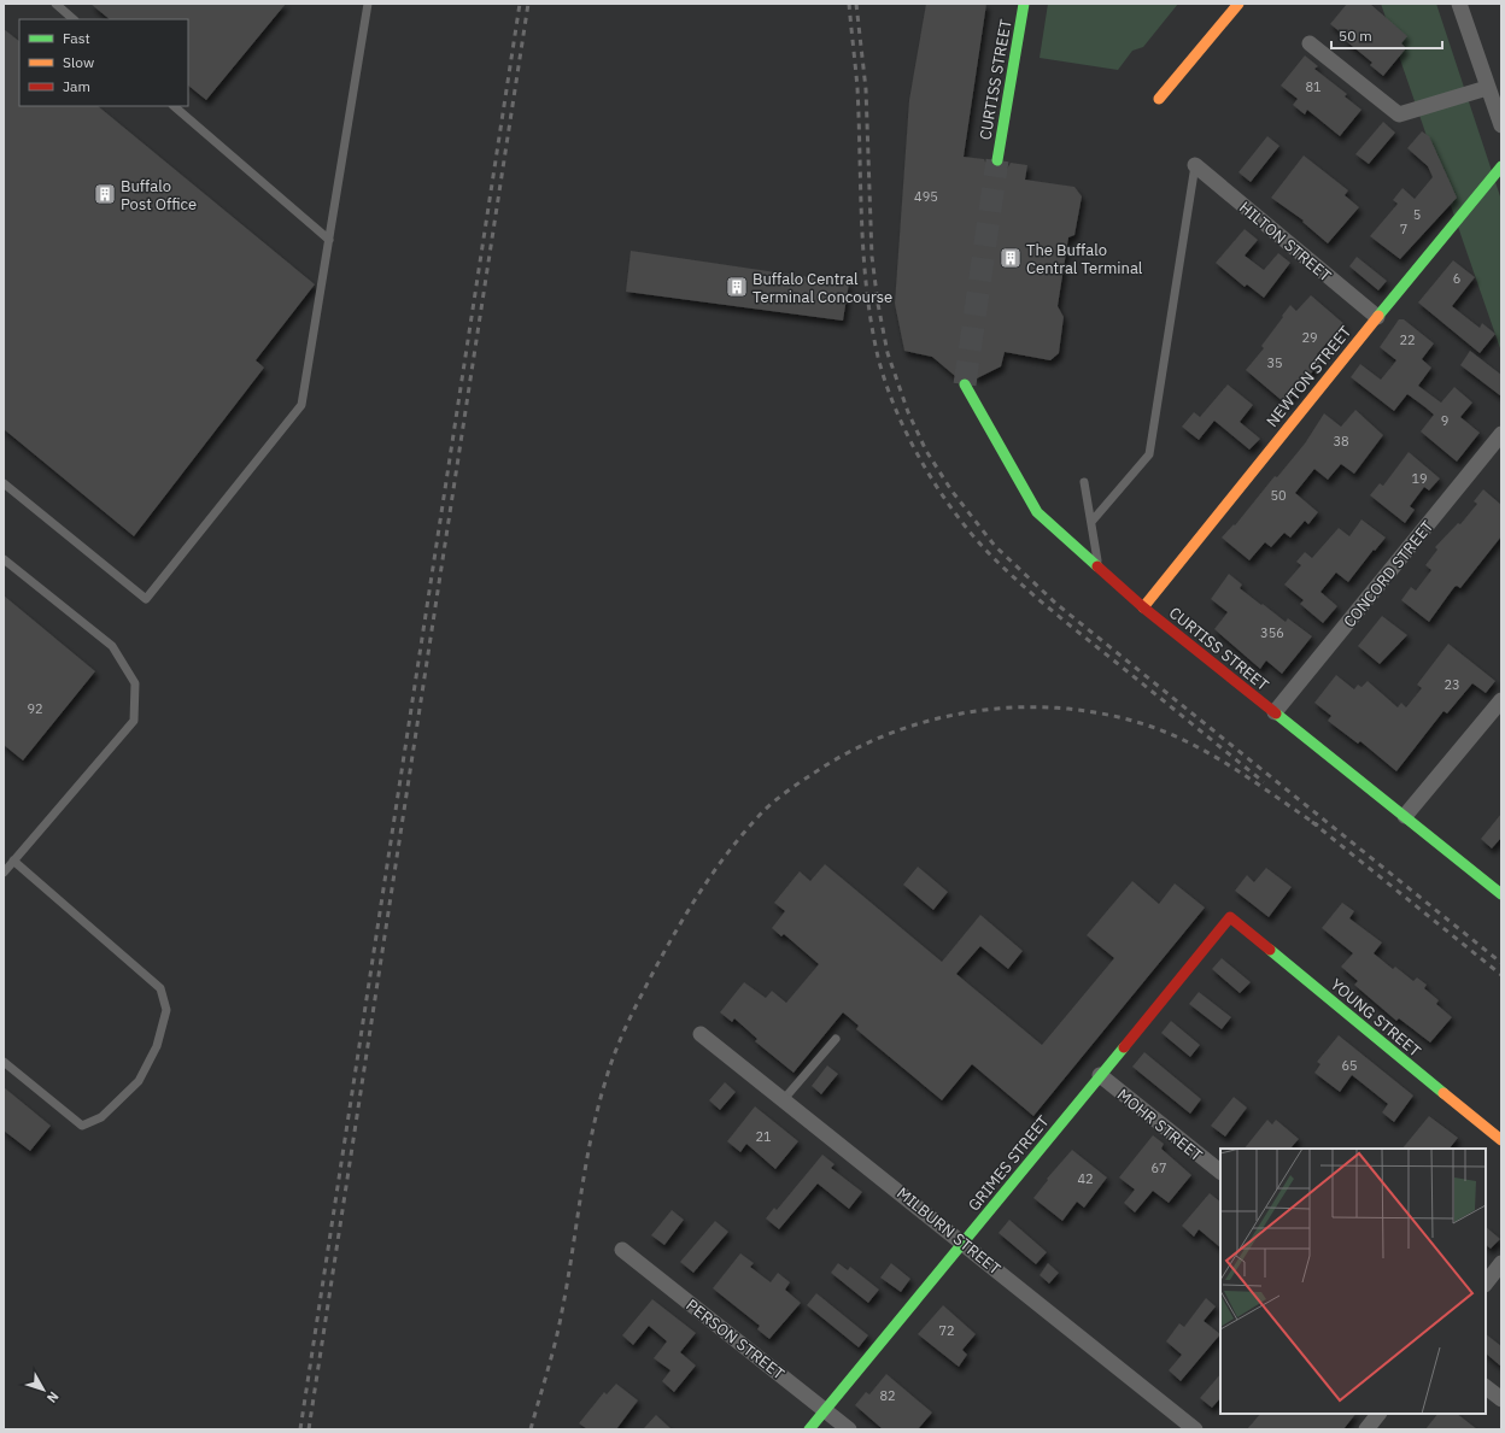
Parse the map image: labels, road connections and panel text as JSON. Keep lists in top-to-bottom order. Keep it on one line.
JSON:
{"streets":{"street":["CURTISS STREET","HILTON STREET","NEWTON STREET","CONCORD STREET","YOUNG STREET","MOHR STREET","GRIMES STREET","MILBURN STREET","PERSON STREET"]},"crossings":[["CURTISS STREET","NEWTON STREET"],["CURTISS STREET","CONCORD STREET"],["HILTON STREET","NEWTON STREET"],["YOUNG STREET","GRIMES STREET"],["MOHR STREET","GRIMES STREET"],["GRIMES STREET","MILBURN STREET"],["GRIMES STREET","PERSON STREET"]],"places":{"building":["Buffalo Post Office","The Buffalo Central Terminal","Buffalo Central Terminal Concourse"]},"house_numbers":["81","495","5","7","6","29","22","35","9","38","19","50","356","23","92","65","21","67","42","72","82"],"legend":["Fast","Slow","Jam"],"scale_bar":"50 m","north":"bottom right"}
